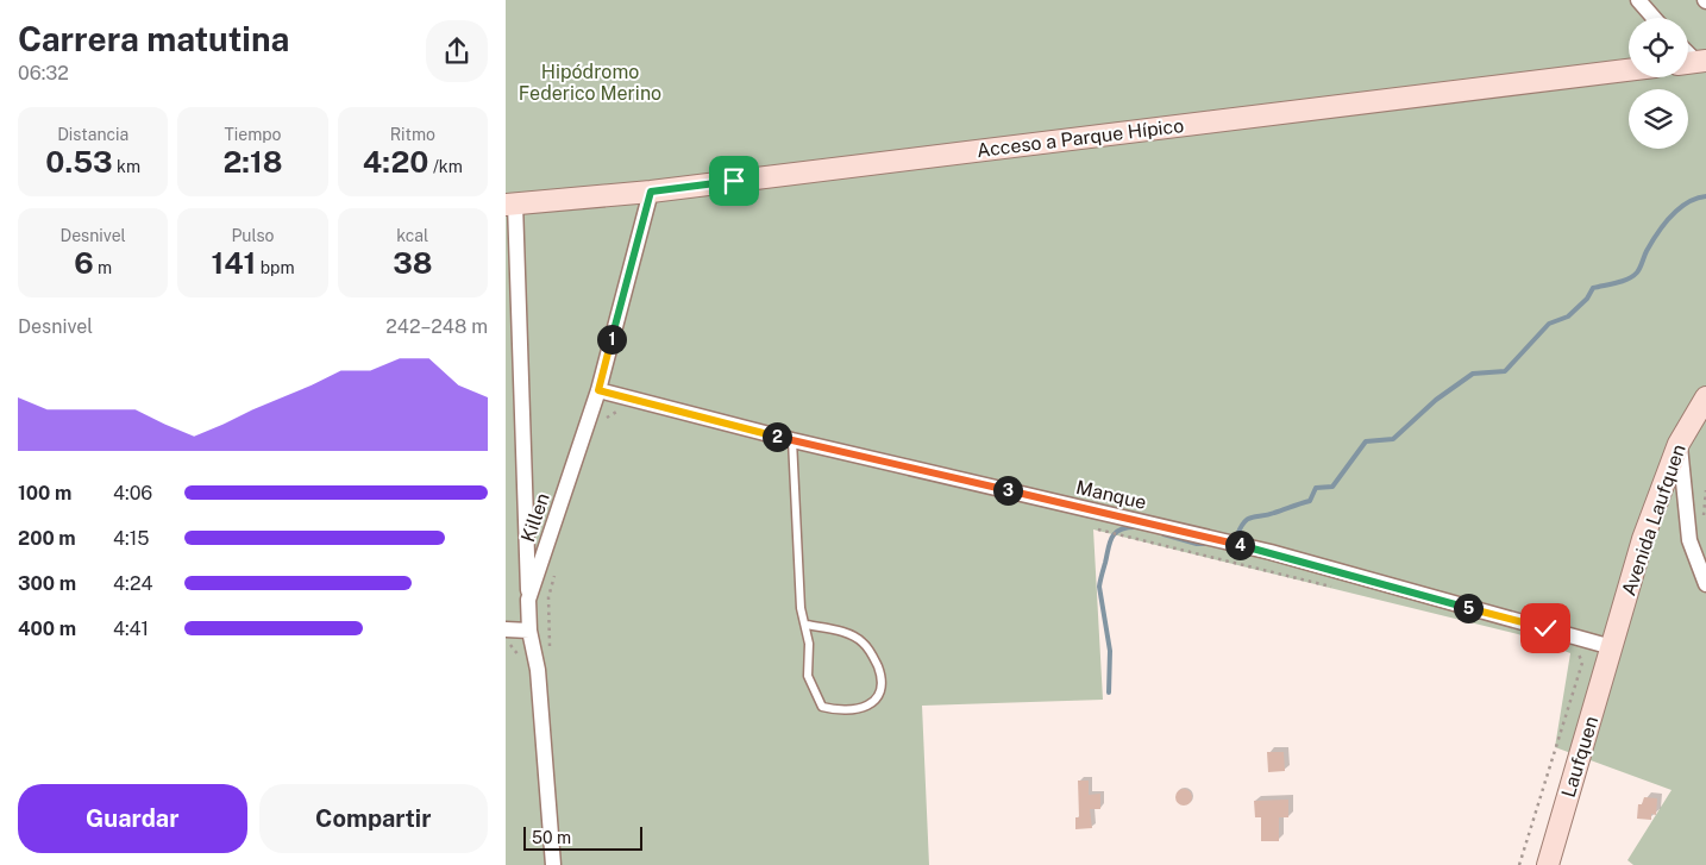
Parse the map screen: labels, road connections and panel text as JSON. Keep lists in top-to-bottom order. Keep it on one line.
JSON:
{"streets":{"street":["Acceso a Parque Hípico","Manque","Killen","Avenida Laufquen","Laufquen"]},"crossings":[["Acceso a Parque Hípico","Killen"],["Manque","Killen"],["Manque","Avenida Laufquen"],["Manque","Laufquen"],["Avenida Laufquen","Laufquen"]],"parks":["Hipódromo Federico Merino"],"scale_bar":"50 m","page":{"heading":["Carrera matutina","06:32"],"stats":[["Distancia","0.53 km"],["Tiempo","2:18"],["Ritmo","4:20 /km"],["Desnivel","6 m"],["Pulso","141 bpm"],["kcal","38"]],"chart":["Desnivel","242–248 m"],"pins":["1","2","3","4","5"],"list":[{"name":"100 m","note":"4:06"},{"name":"200 m","note":"4:15"},{"name":"300 m","note":"4:24"},{"name":"400 m","note":"4:41"}],"buttons":["Guardar","Compartir"],"scale":"50 m"}}
